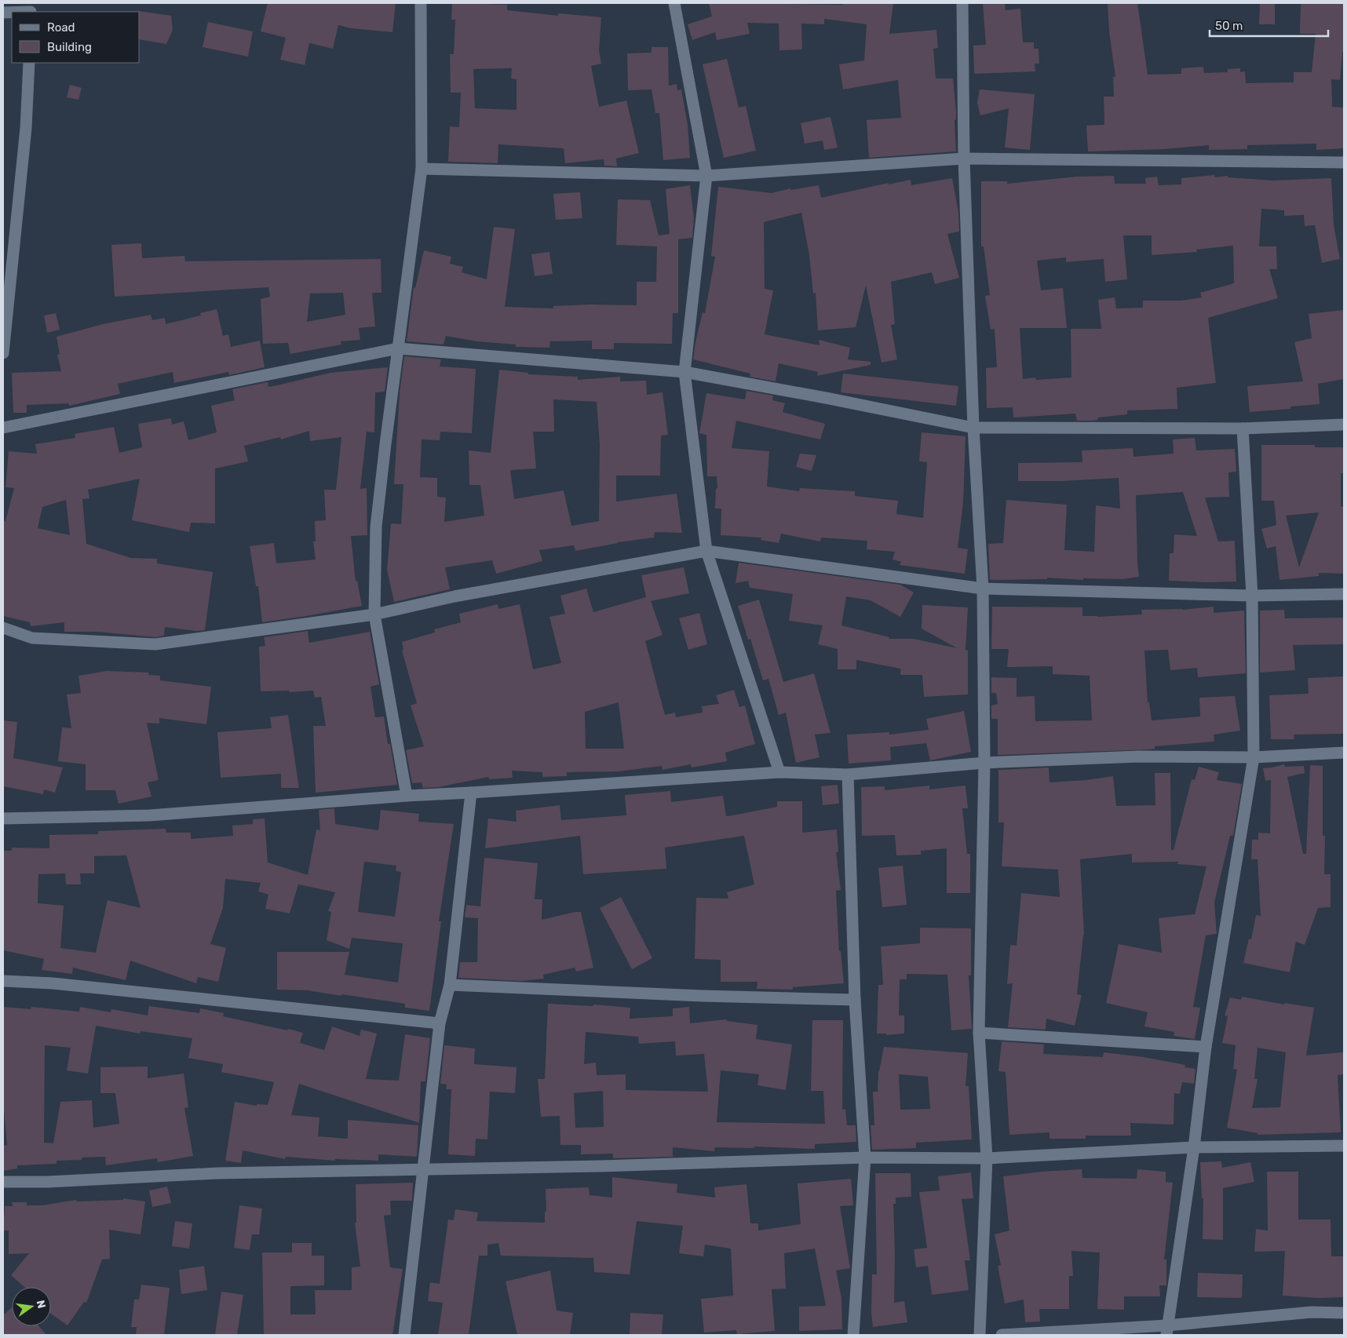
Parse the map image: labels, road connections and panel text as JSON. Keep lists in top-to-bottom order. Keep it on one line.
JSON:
{"legend":["Road","Building"],"scale_bar":"50 m","north":"right"}
